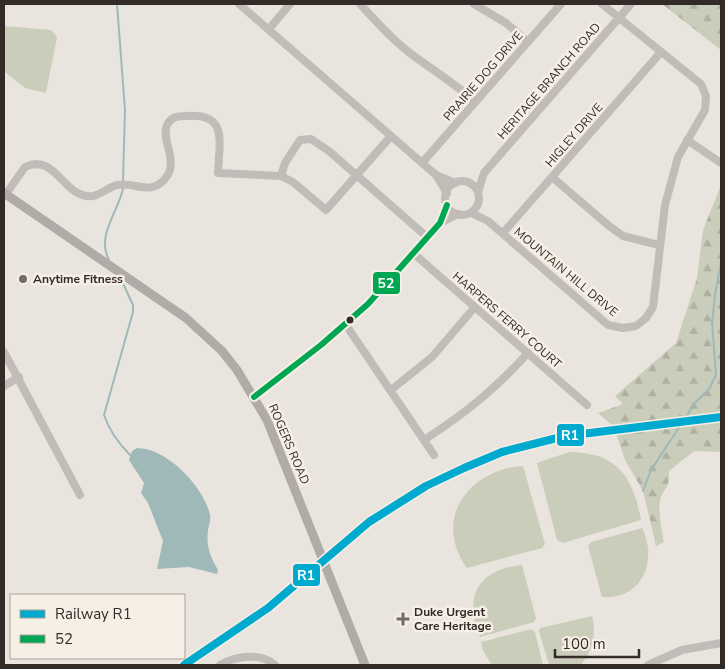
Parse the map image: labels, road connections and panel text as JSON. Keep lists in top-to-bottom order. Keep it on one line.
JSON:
{"streets":{"main road":["ROGERS ROAD"],"street":["PRAIRIE DOG DRIVE","HERITAGE BRANCH ROAD","HIGLEY DRIVE","MOUNTAIN HILL DRIVE","HARPERS FERRY COURT"]},"crossings":[["HERITAGE BRANCH ROAD","MOUNTAIN HILL DRIVE"],["HIGLEY DRIVE","MOUNTAIN HILL DRIVE"]],"places":{"other":["Anytime Fitness"],"health":["Duke Urgent Care Heritage"]},"lines":["transit line 52","rail line R1"],"legend":["Railway R1","52"],"scale_bar":"100 m"}
